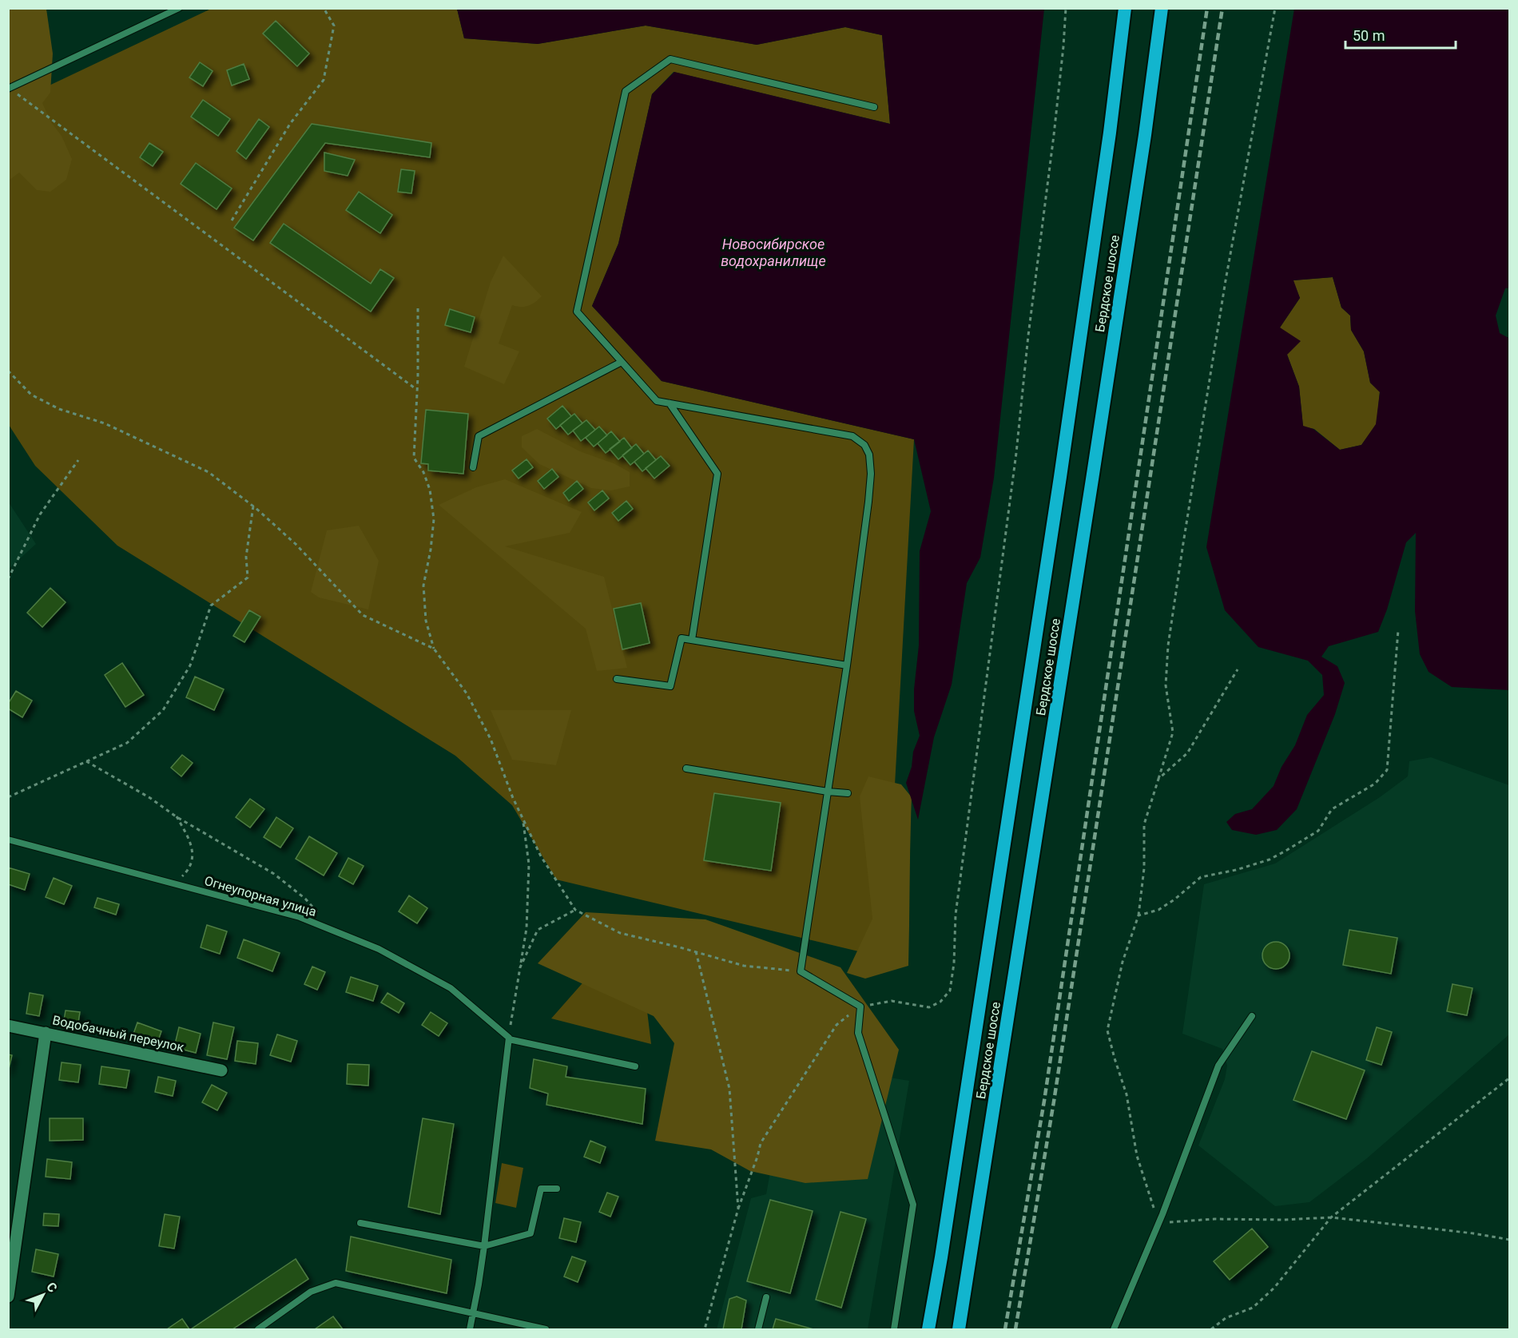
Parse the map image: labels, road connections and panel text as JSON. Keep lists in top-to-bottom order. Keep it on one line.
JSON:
{"streets":{"highway":["Бердское шоссе"],"street":["Водобачный переулок"],"lane":["Огнеупорная улица"]},"water":["Новосибирское водохранилище"],"scale_bar":"50 m","north":"top right"}
